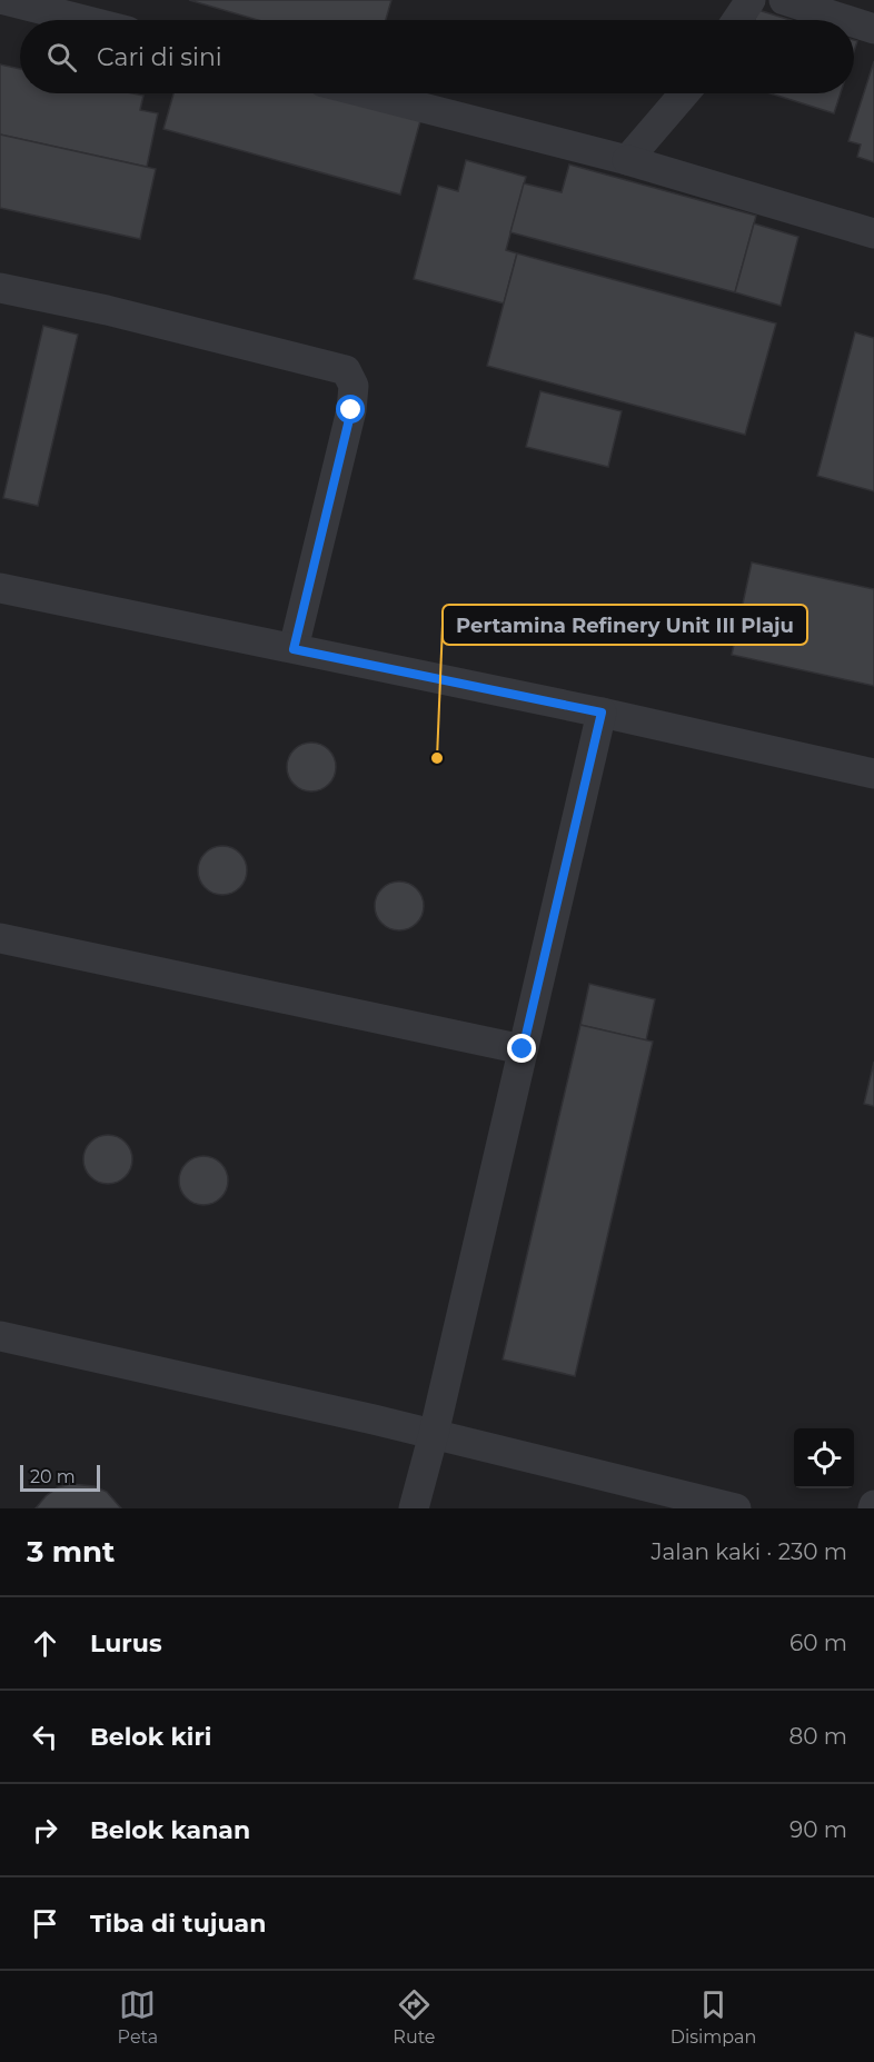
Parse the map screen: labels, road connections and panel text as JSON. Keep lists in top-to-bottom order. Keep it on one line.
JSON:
{"places":["Pertamina Refinery Unit III Plaju"],"scale_bar":"20 m","page":{"search":"Cari di sini","scale":"20 m","heading":["3 mnt","Jalan kaki · 230 m"],"list":[["Lurus","60 m"],["Belok kiri","80 m"],["Belok kanan","90 m"],"Tiba di tujuan"],"nav":["Peta","Rute","Disimpan"]}}
